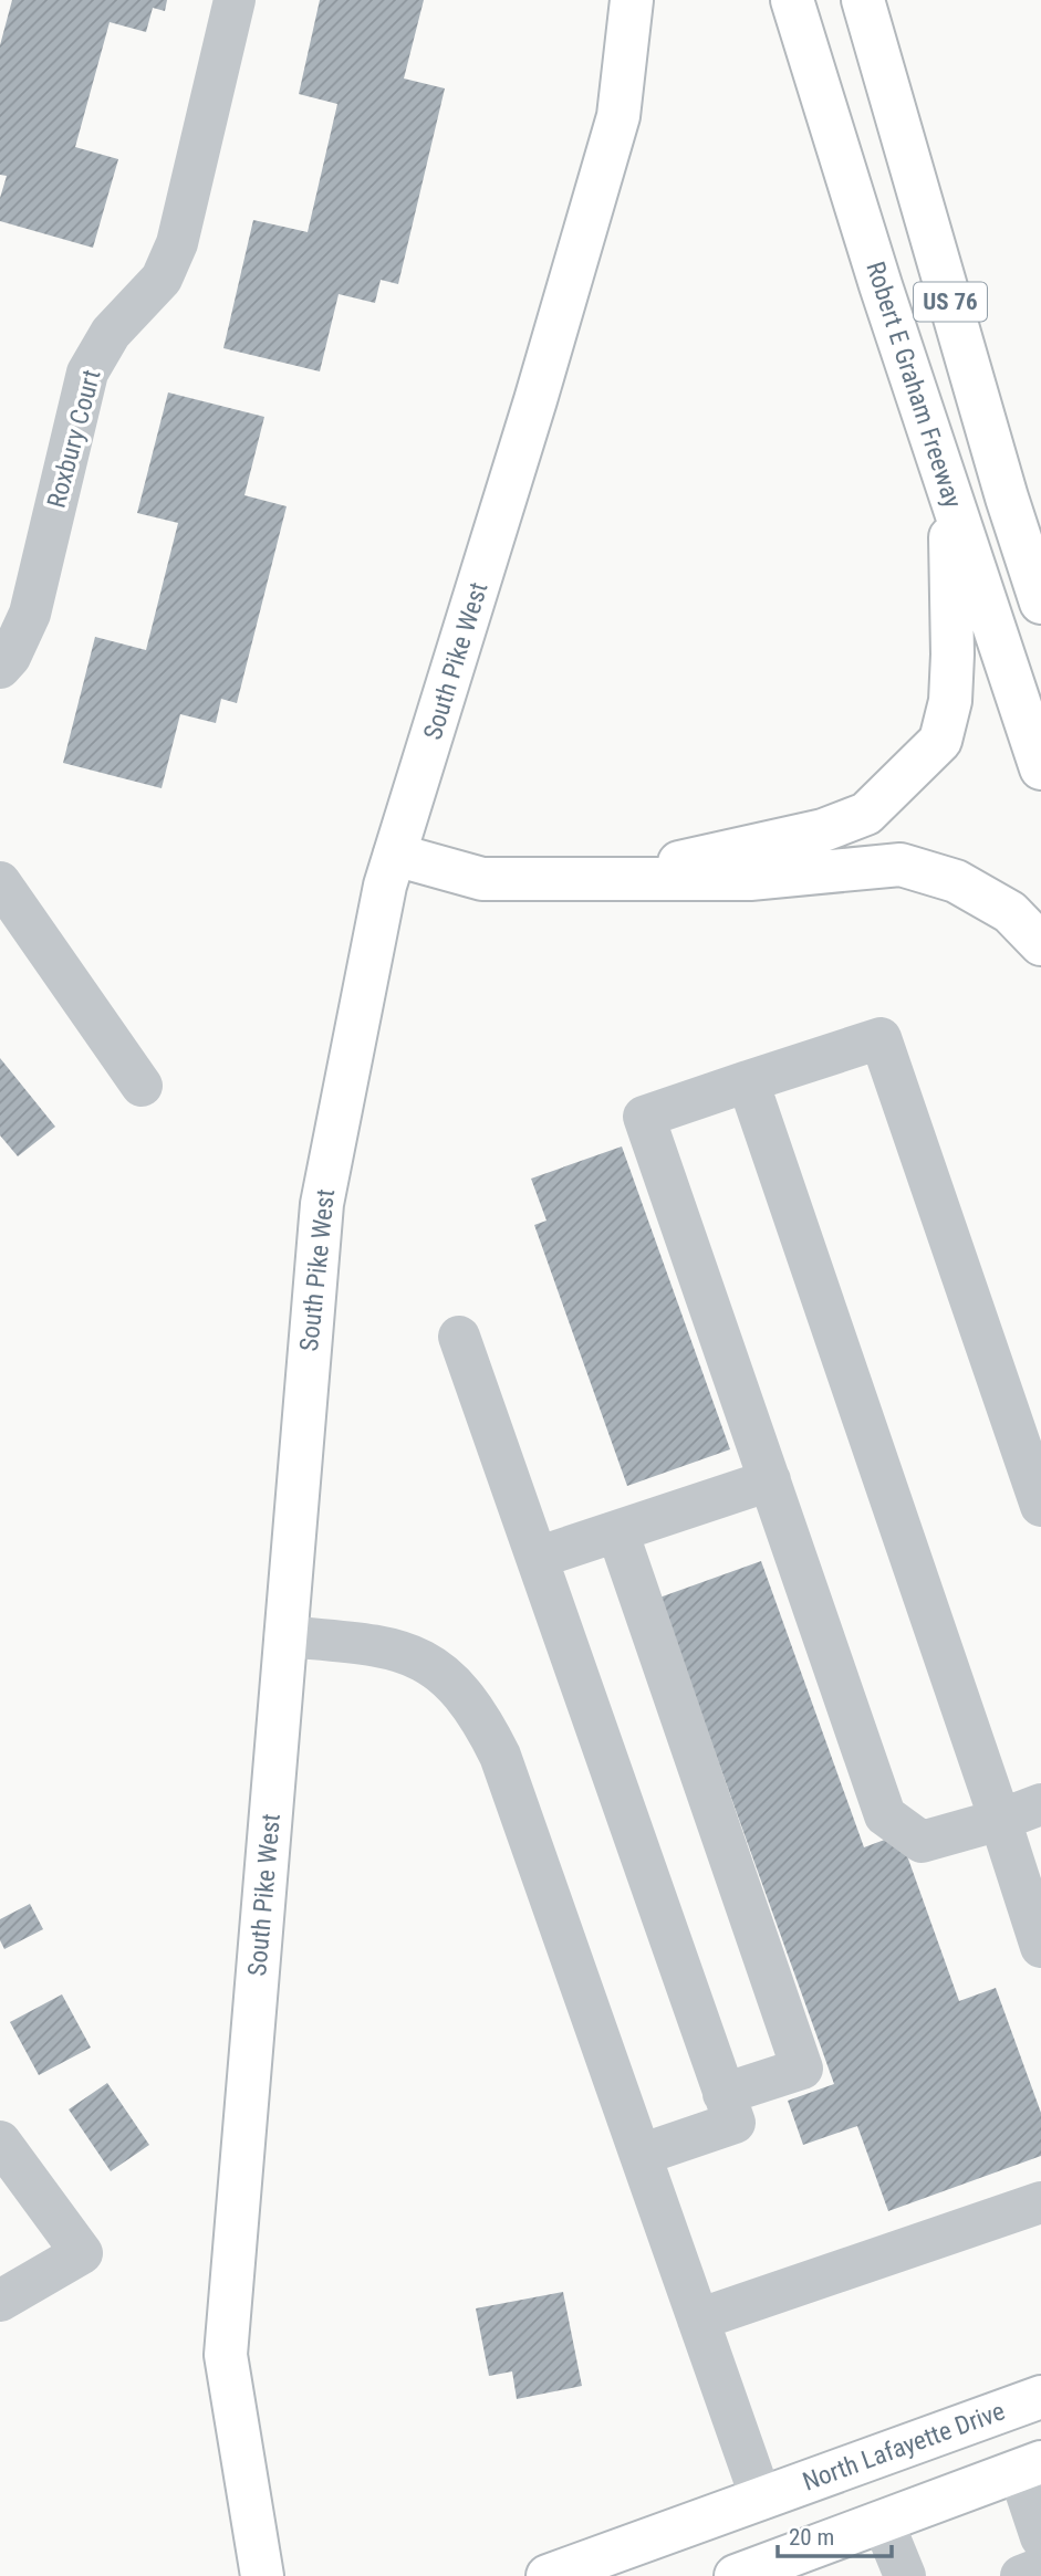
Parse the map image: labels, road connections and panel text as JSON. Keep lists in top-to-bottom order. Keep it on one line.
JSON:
{"streets":{"main road":["US 76","Robert E Graham Freeway","South Pike West","North Lafayette Drive"],"street":["Roxbury Court"]},"scale_bar":"20 m"}
